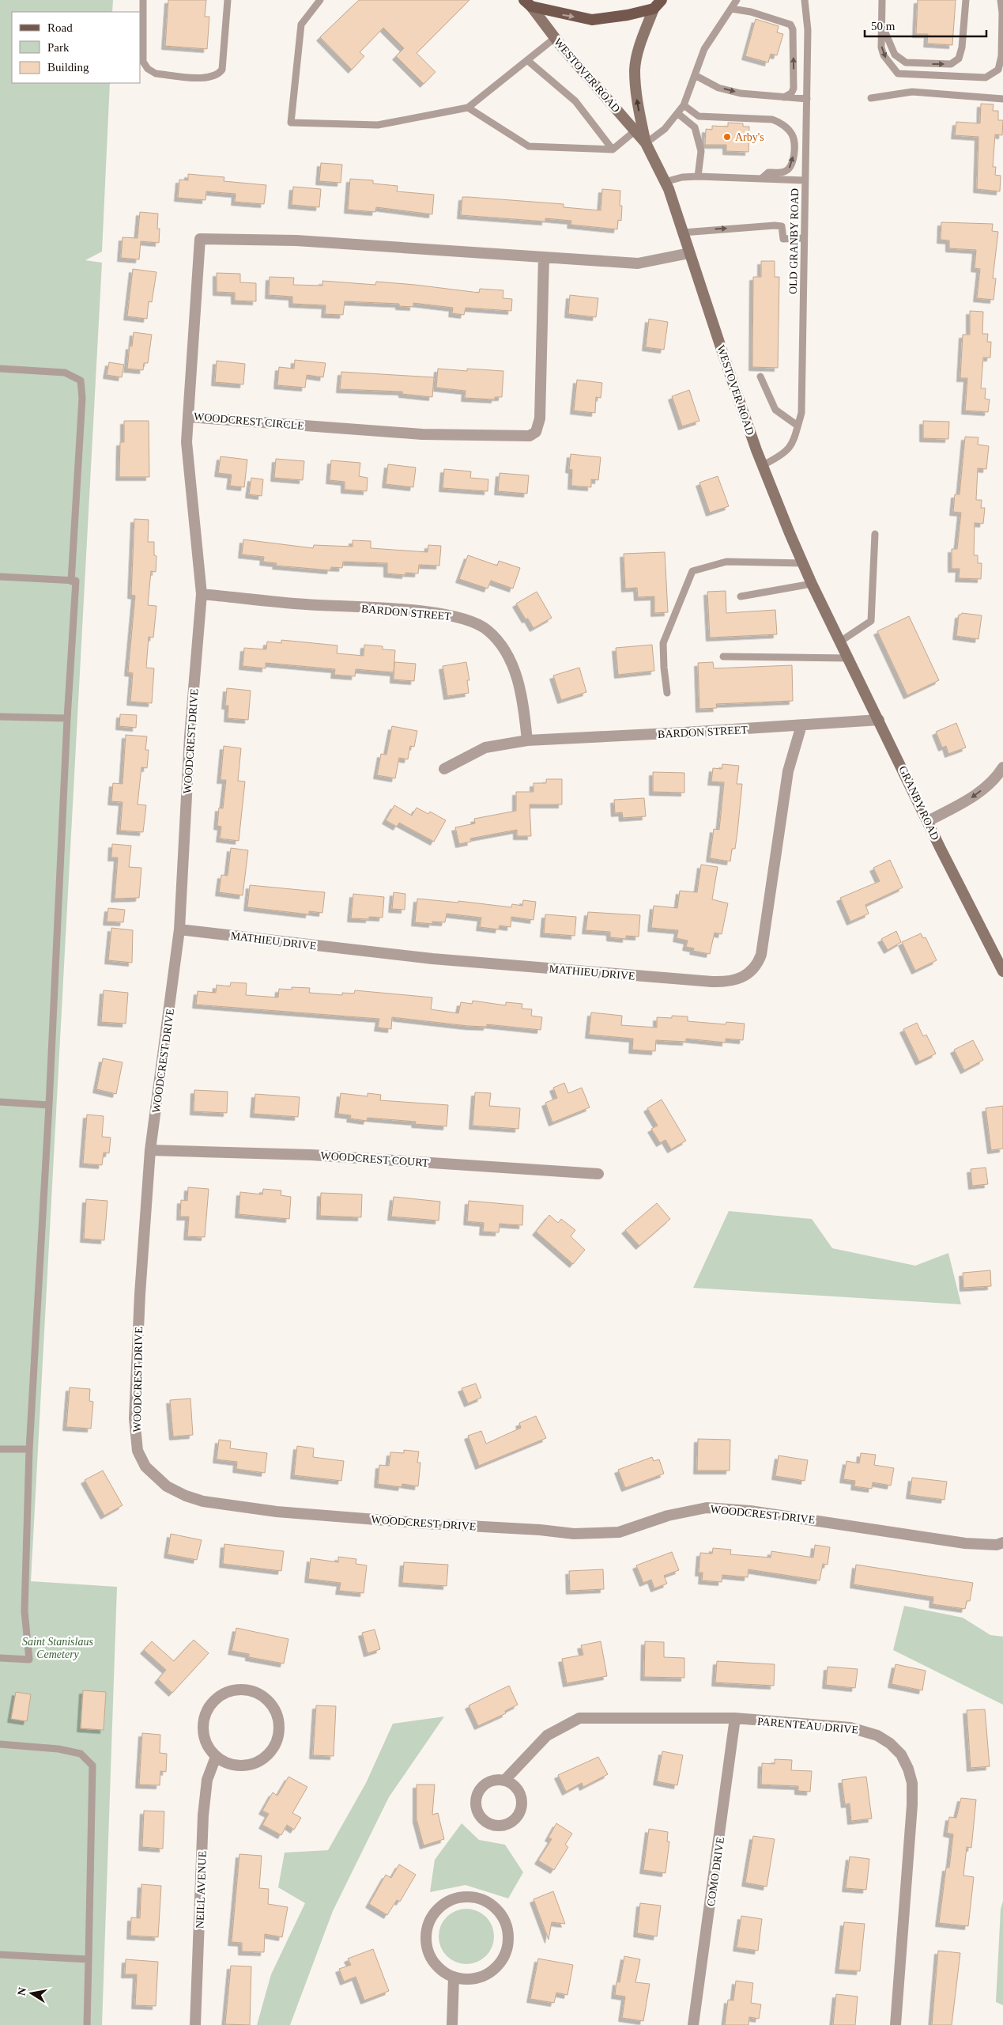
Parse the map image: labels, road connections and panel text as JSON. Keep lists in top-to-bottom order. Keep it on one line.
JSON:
{"streets":{"main road":["WESTOVER ROAD","GRANBY ROAD"],"street":["WOODCREST CIRCLE","BARDON STREET","WOODCREST DRIVE","MATHIEU DRIVE","WOODCREST COURT","PARENTEAU DRIVE","COMO DRIVE","NEILL AVENUE"],"lane":["OLD GRANBY ROAD"]},"crossings":[["WESTOVER ROAD","OLD GRANBY ROAD"],["WESTOVER ROAD","WOODCREST CIRCLE"],["WESTOVER ROAD","GRANBY ROAD"],["WOODCREST CIRCLE","WOODCREST DRIVE"],["BARDON STREET","WOODCREST DRIVE"],["BARDON STREET","GRANBY ROAD"],["BARDON STREET","MATHIEU DRIVE"],["WOODCREST DRIVE","MATHIEU DRIVE"],["WOODCREST DRIVE","WOODCREST COURT"],["PARENTEAU DRIVE","COMO DRIVE"]],"parks":["Saint Stanislaus Cemetery"],"places":["Arby's"],"legend":["Road","Park","Building"],"scale_bar":"50 m","north":"left"}
